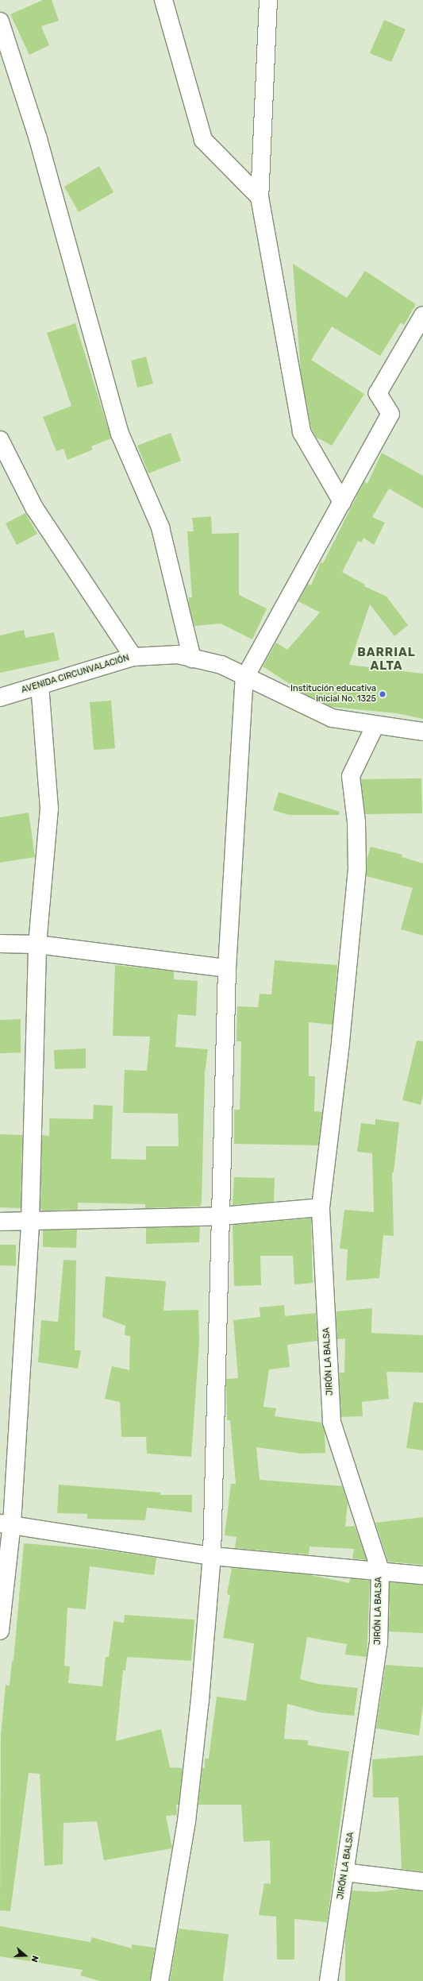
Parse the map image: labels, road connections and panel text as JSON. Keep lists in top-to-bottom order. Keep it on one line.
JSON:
{"streets":{"street":["AVENIDA CIRCUNVALACIÓN","JIRÓN LA BALSA"]},"crossings":[["AVENIDA CIRCUNVALACIÓN","JIRÓN LA BALSA"]],"districts":["BARRIAL ALTA"],"places":["Institución educativa inicial No. 1325"],"north":"right"}
